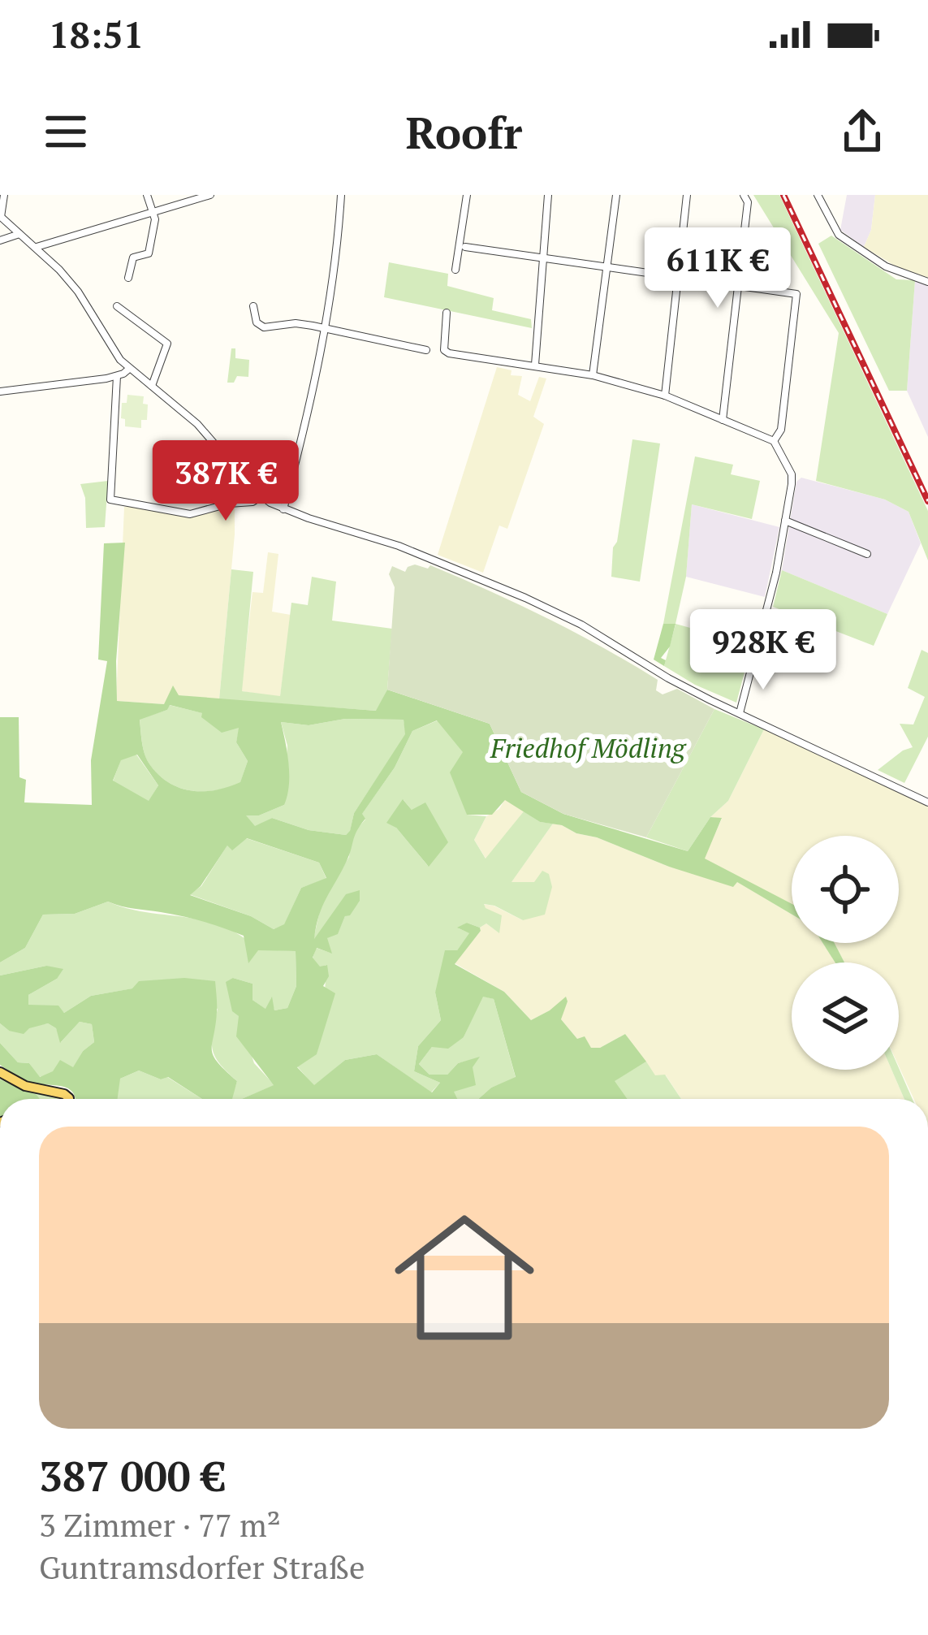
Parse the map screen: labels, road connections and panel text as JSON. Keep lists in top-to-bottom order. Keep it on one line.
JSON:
{"parks":["Friedhof Mödling"],"page":{"status":"18:51","header":"Roofr","price":["611K €","387K €","928K €"],"list":[{"name":"387 000 €","note":"3 Zimmer · 77 m² · Guntramsdorfer Straße"}]}}
